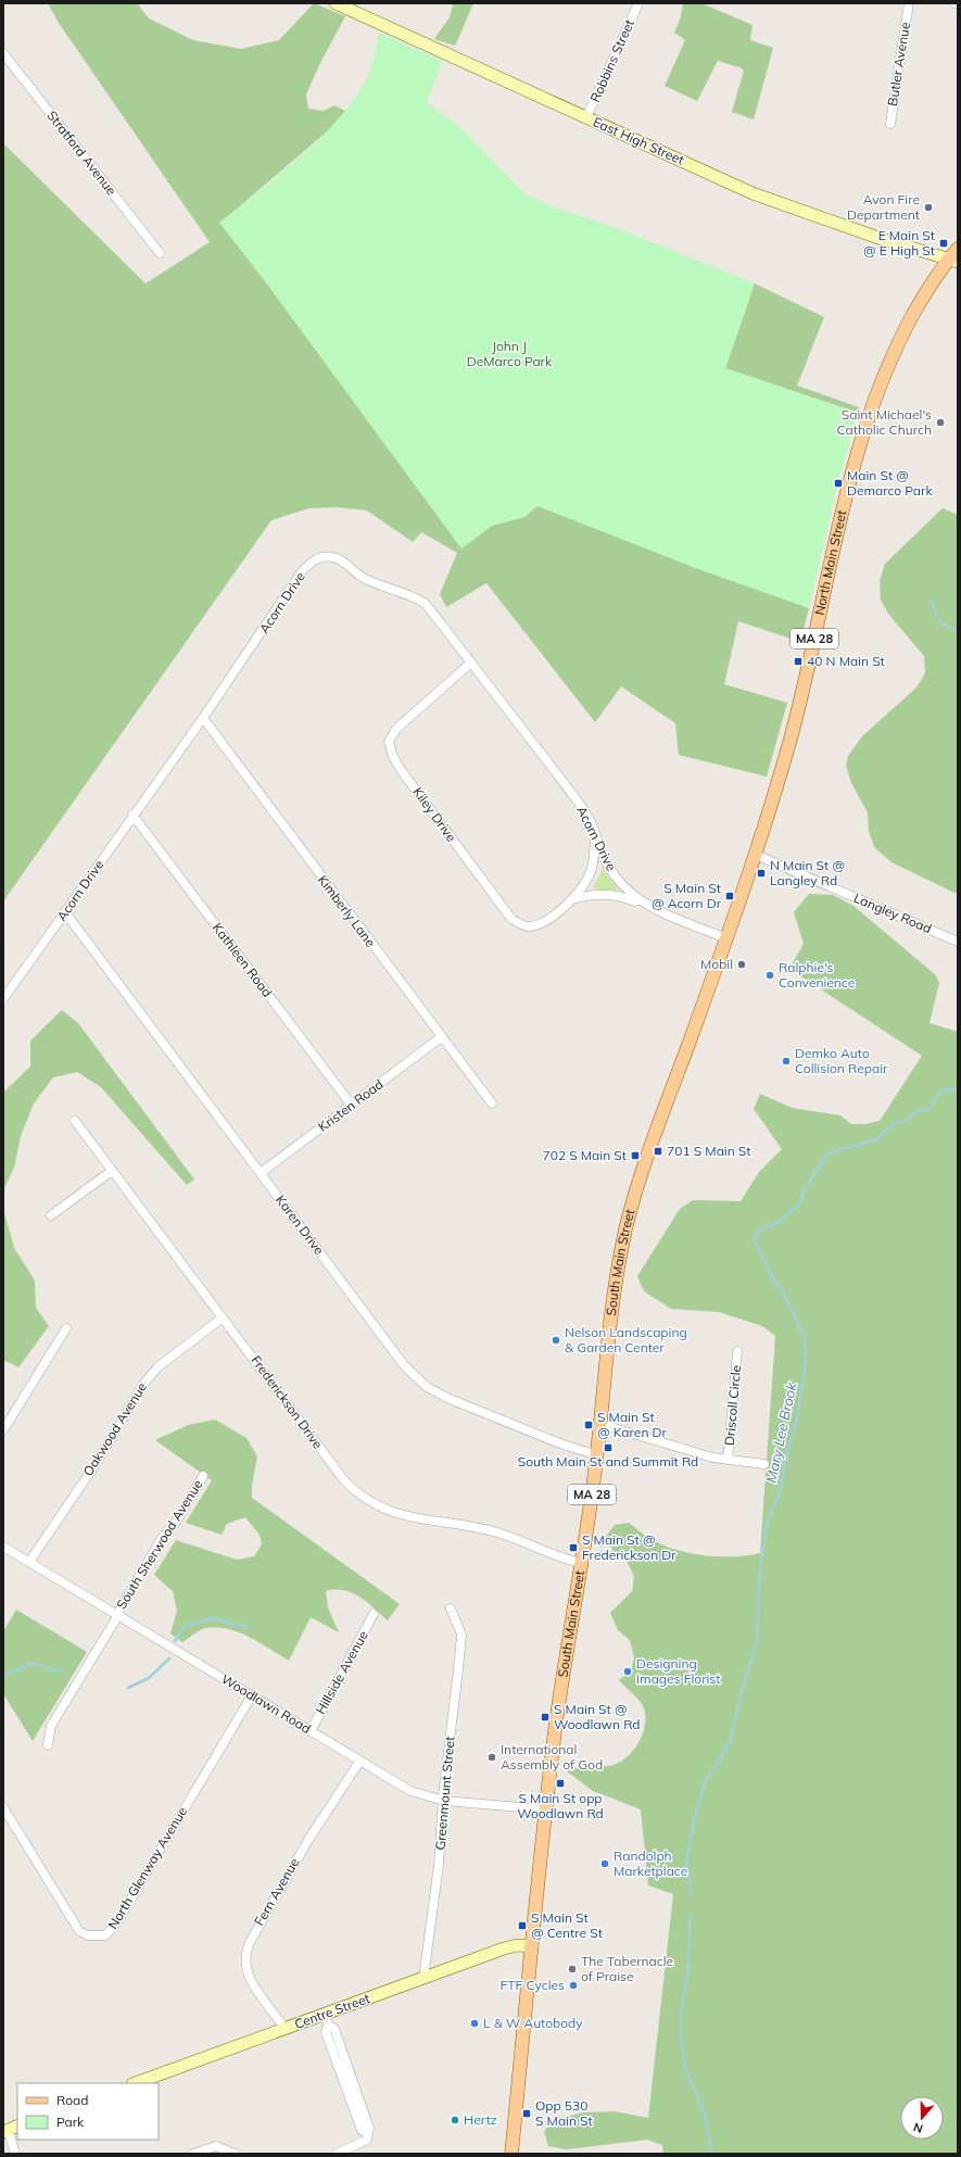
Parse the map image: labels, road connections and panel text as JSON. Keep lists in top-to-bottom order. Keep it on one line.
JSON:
{"streets":{"main road":["East High Street","North Main Street","MA 28","South Main Street","Centre Street"],"street":["Robbins Street","Butler Avenue","Stratford Avenue","Acorn Drive","Kiley Drive","Kimberly Lane","Langley Road","Kathleen Road","Kristen Road","Karen Drive","Frederickson Drive","Driscoll Circle","Oakwood Avenue","South Sherwood Avenue","Hillside Avenue","Woodlawn Road","Greenmount Street","North Glenway Avenue","Fern Avenue"]},"crossings":[["Robbins Street","East High Street"],["East High Street","North Main Street"],["East High Street","MA 28"],["North Main Street","MA 28"],["North Main Street","Langley Road"],["North Main Street","South Main Street"],["Acorn Drive","Kiley Drive"],["Acorn Drive","Kimberly Lane"],["Acorn Drive","Kathleen Road"],["Acorn Drive","Karen Drive"],["Acorn Drive","South Main Street"],["Kimberly Lane","Kristen Road"],["Langley Road","South Main Street"],["Kathleen Road","Kristen Road"],["Kristen Road","Karen Drive"],["Karen Drive","South Main Street"],["South Main Street","Frederickson Drive"],["South Main Street","Woodlawn Road"],["South Main Street","Centre Street"],["Frederickson Drive","Oakwood Avenue"],["Oakwood Avenue","Woodlawn Road"],["South Sherwood Avenue","Woodlawn Road"],["Hillside Avenue","Woodlawn Road"],["Woodlawn Road","Greenmount Street"],["Woodlawn Road","North Glenway Avenue"],["Woodlawn Road","Fern Avenue"],["Greenmount Street","Centre Street"],["Fern Avenue","Centre Street"]],"water":["Mary Lee Brook"],"parks":["John J DeMarco Park"],"places":{"other":["Avon Fire Department","Saint Michael's Catholic Church","Mobil","Ralphie's Convenience","Demko Auto Collision Repair","Nelson Landscaping & Garden Center","Designing Images Florist","International Assembly of God","Randolph Marketplace","The Tabernacle of Praise","FTF Cycles","L & W Autobody","Hertz"],"transit":["E Main St @ E High St","Main St @ Demarco Park","40 N Main St","N Main St @ Langley Rd","S Main St @ Acorn Dr","701 S Main St","702 S Main St","S Main St @ Karen Dr","South Main St and Summit Rd","S Main St @ Frederickson Dr","S Main St @ Woodlawn Rd","S Main St opp Woodlawn Rd","S Main St @ Centre St","Opp 530 S Main St"]},"legend":["Road","Park"],"north":"bottom"}
